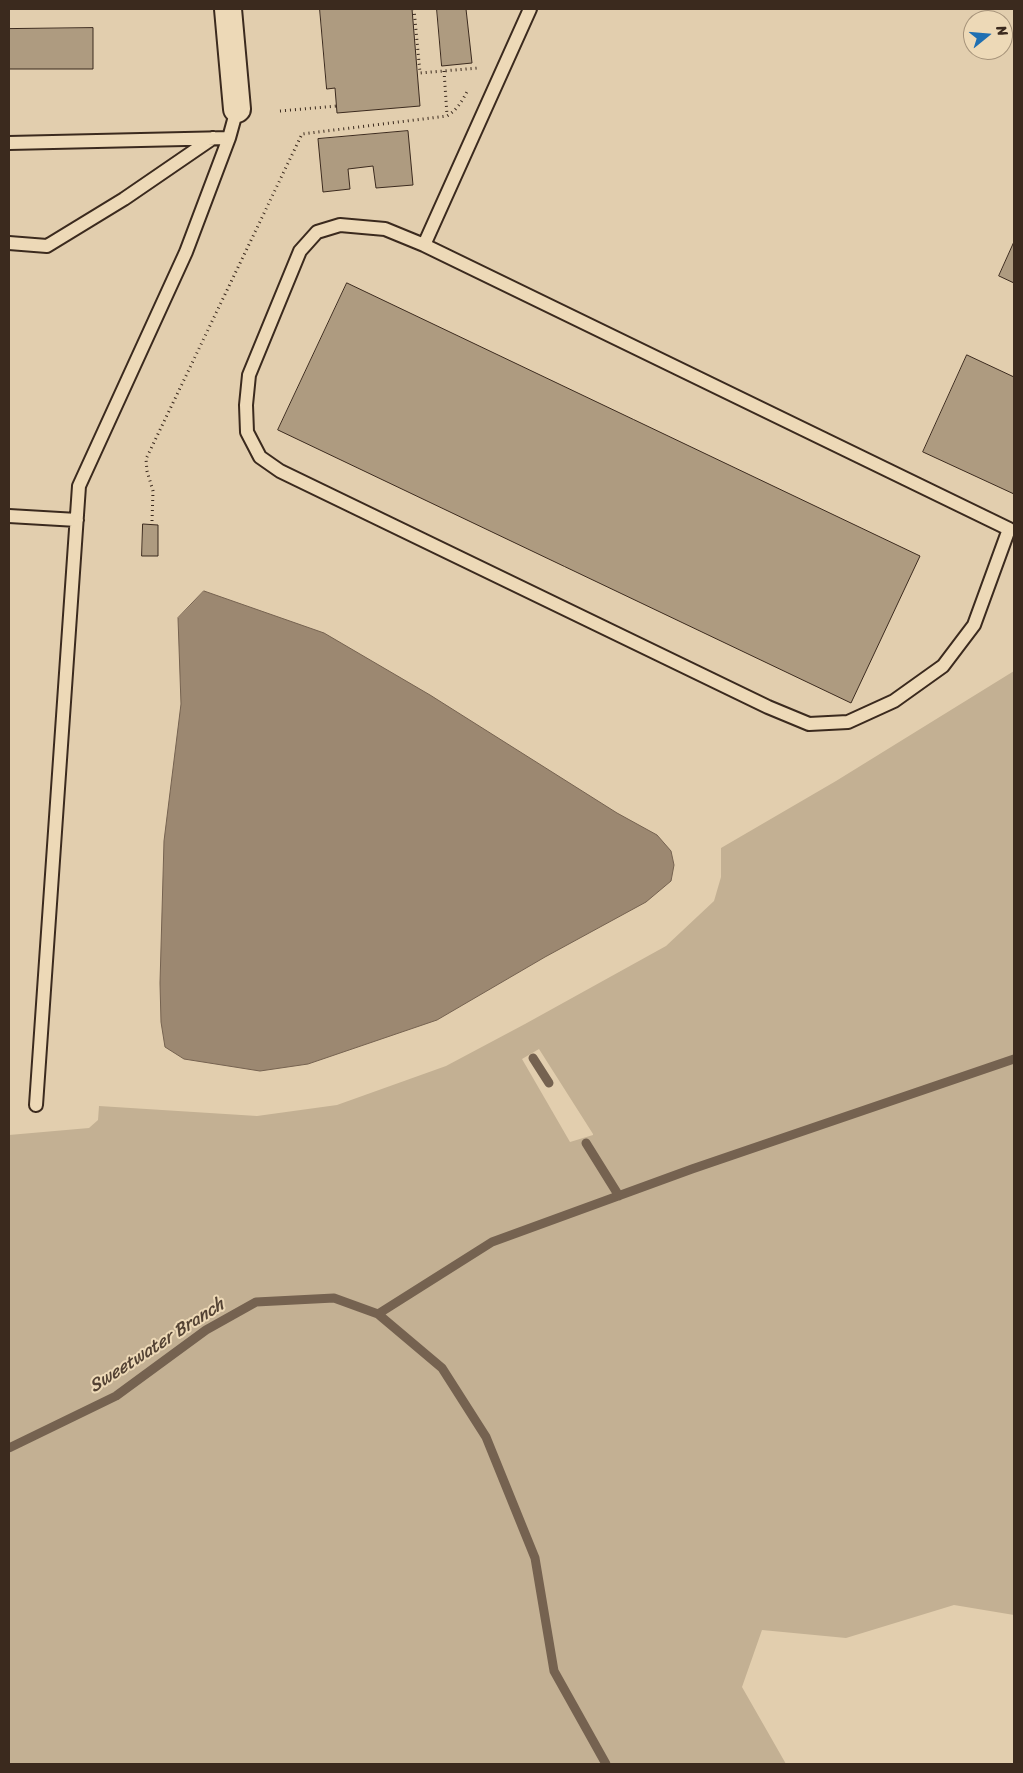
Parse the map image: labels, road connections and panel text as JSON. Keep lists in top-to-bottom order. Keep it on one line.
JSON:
{"water":["Sweetwater Branch"],"north":"right"}
